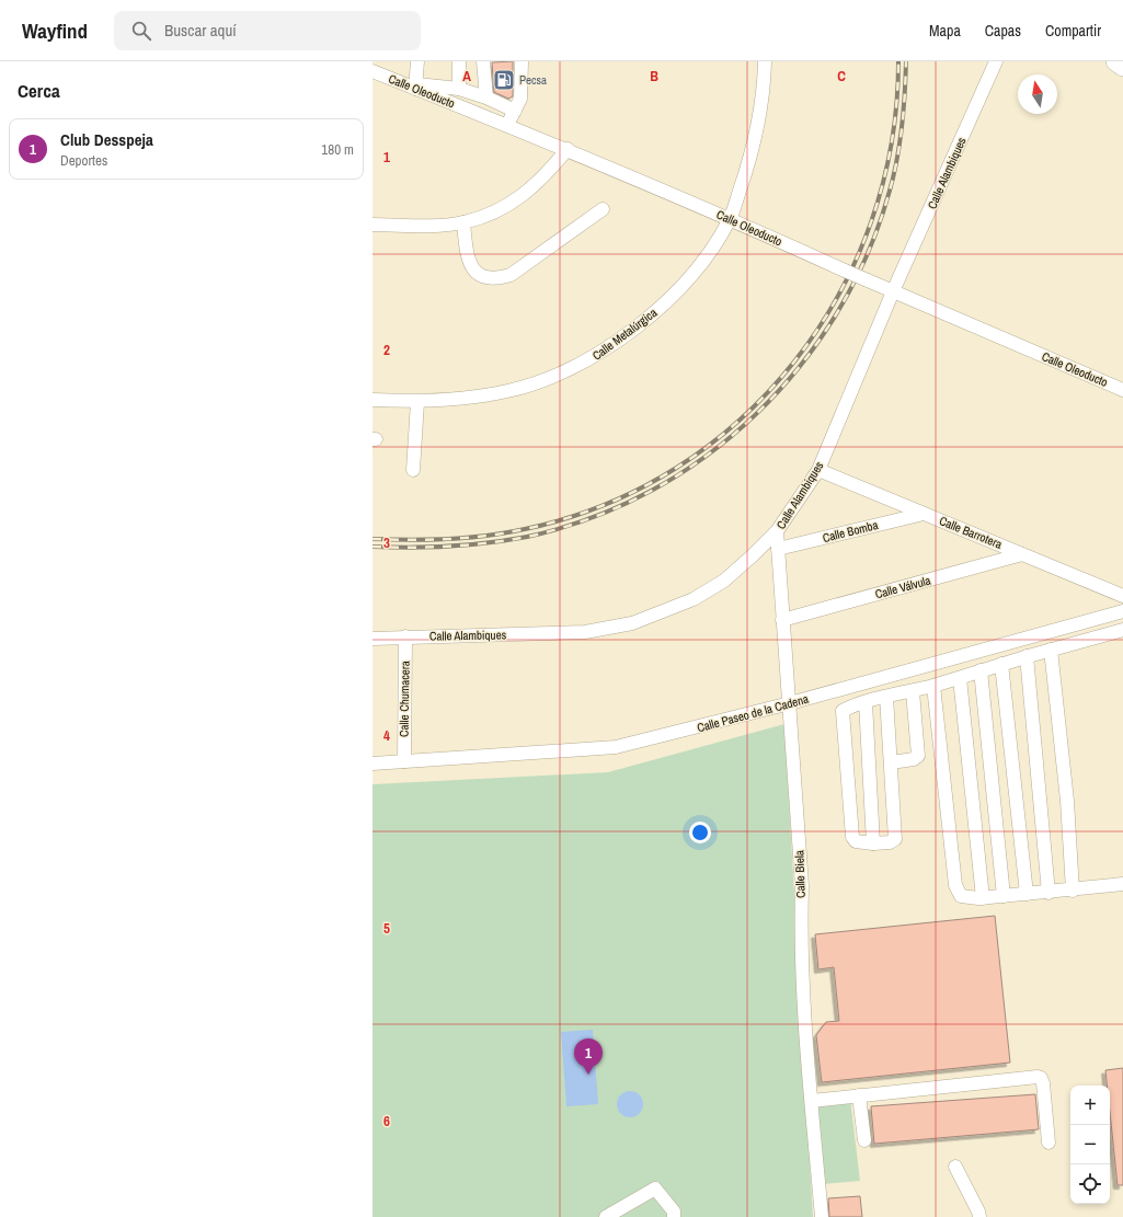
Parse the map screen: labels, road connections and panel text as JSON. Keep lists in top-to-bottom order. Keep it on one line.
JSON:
{"streets":{"street":["Calle Oleoducto","Calle Alambiques","Calle Metalúrgica","Calle Bomba","Calle Barrotera","Calle Válvula","Calle Chumacera","Calle Paseo de la Cadena","Calle Biela"]},"crossings":[["Calle Oleoducto","Calle Alambiques"],["Calle Oleoducto","Calle Metalúrgica"],["Calle Alambiques","Calle Barrotera"],["Calle Alambiques","Calle Chumacera"],["Calle Alambiques","Calle Biela"],["Calle Bomba","Calle Barrotera"],["Calle Bomba","Calle Biela"],["Calle Barrotera","Calle Válvula"],["Calle Válvula","Calle Biela"],["Calle Chumacera","Calle Paseo de la Cadena"],["Calle Paseo de la Cadena","Calle Biela"]],"places":{"fuel station":["Pecsa"]},"north":"top","page":{"header":"Wayfind","search":"Buscar aquí","nav":["Mapa","Capas","Compartir"],"heading":"Cerca","list":[{"mark":"1","name":"Club Desspeja","note":"Deportes","value":"180 m"}],"pins":"1","map_buttons":["+","−"]},"grid":{"columns":["A","B","C"],"rows":["1","2","3","4","5","6"]}}
